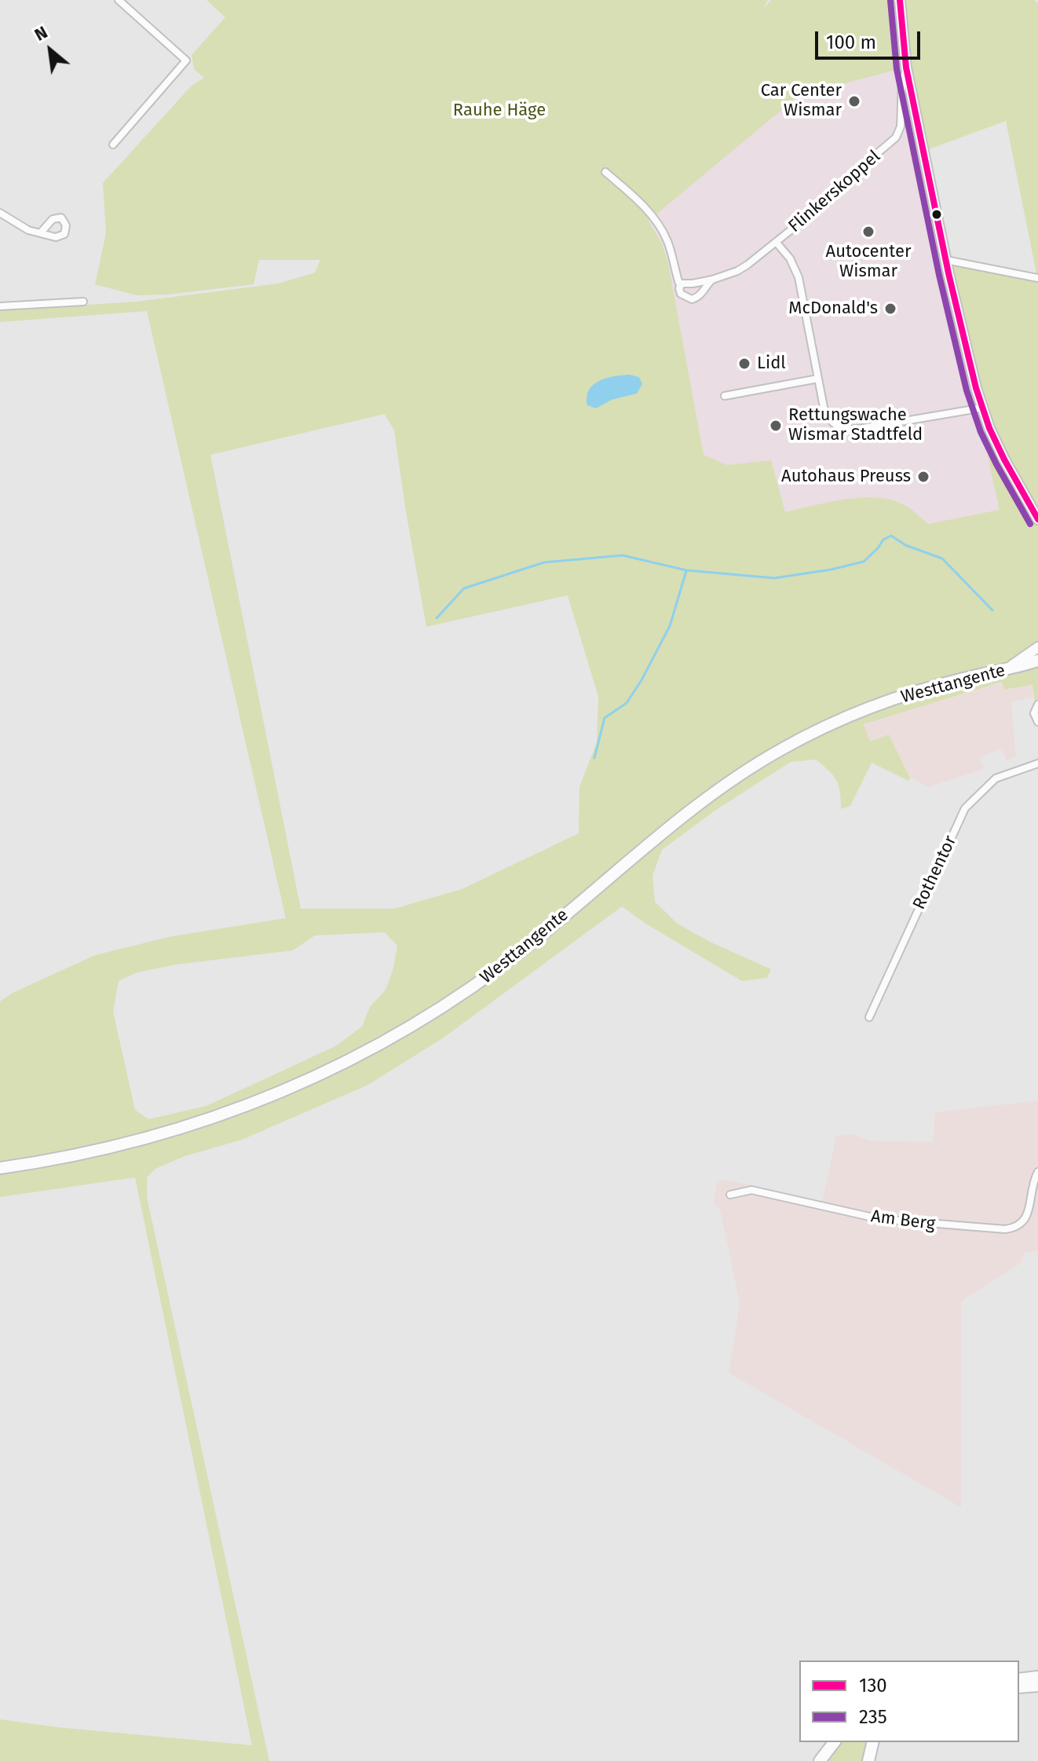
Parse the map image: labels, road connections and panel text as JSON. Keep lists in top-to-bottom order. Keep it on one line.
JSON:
{"streets":{"highway":["Westtangente"],"street":["Flinkerskoppel","Rothentor","Am Berg"]},"parks":["Rauhe Häge"],"places":["Car Center Wismar","Autocenter Wismar","McDonald's","Lidl","Rettungswache Wismar Stadtfeld","Autohaus Preuss"],"lines":["transit line 130","transit line 235"],"legend":["130","235"],"scale_bar":"100 m","north":"top left"}
